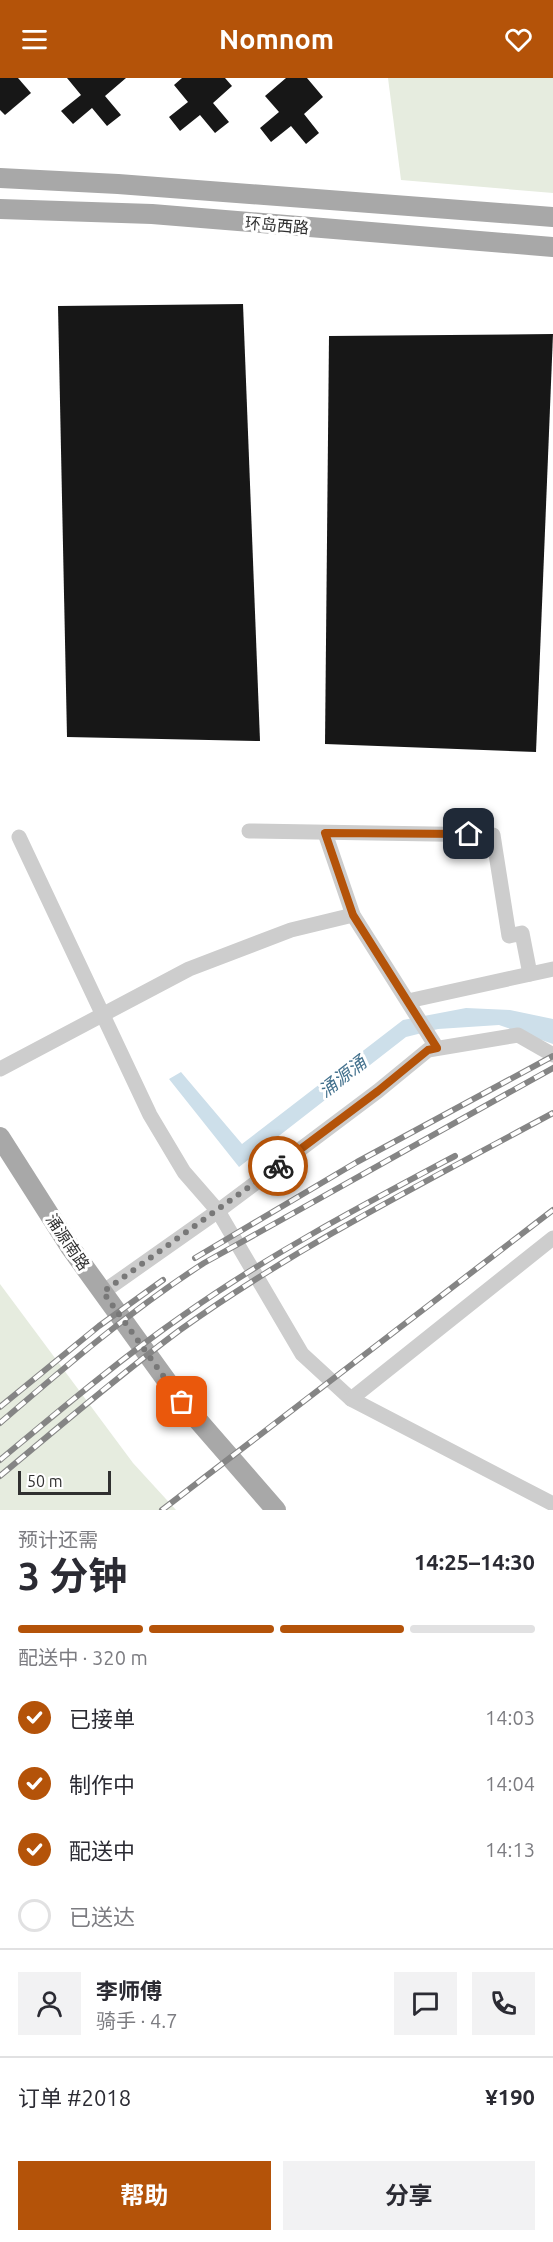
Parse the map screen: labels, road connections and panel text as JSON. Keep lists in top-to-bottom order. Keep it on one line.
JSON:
{"streets":{"main road":["环岛西路","涌源南路"]},"water":["涌源涌"],"scale_bar":"50 m","page":{"header":"Nomnom","scale":"50 m","heading":["3 分钟","预计还需","14:25–14:30"],"panel":["李师傅","骑手 · 4.7","订单 #2018","¥190"],"bar":"配送中 · 320 m","list":[["已接单","14:03"],["制作中","14:04"],["配送中","14:13"],"已送达"],"buttons":["帮助","分享"]}}
